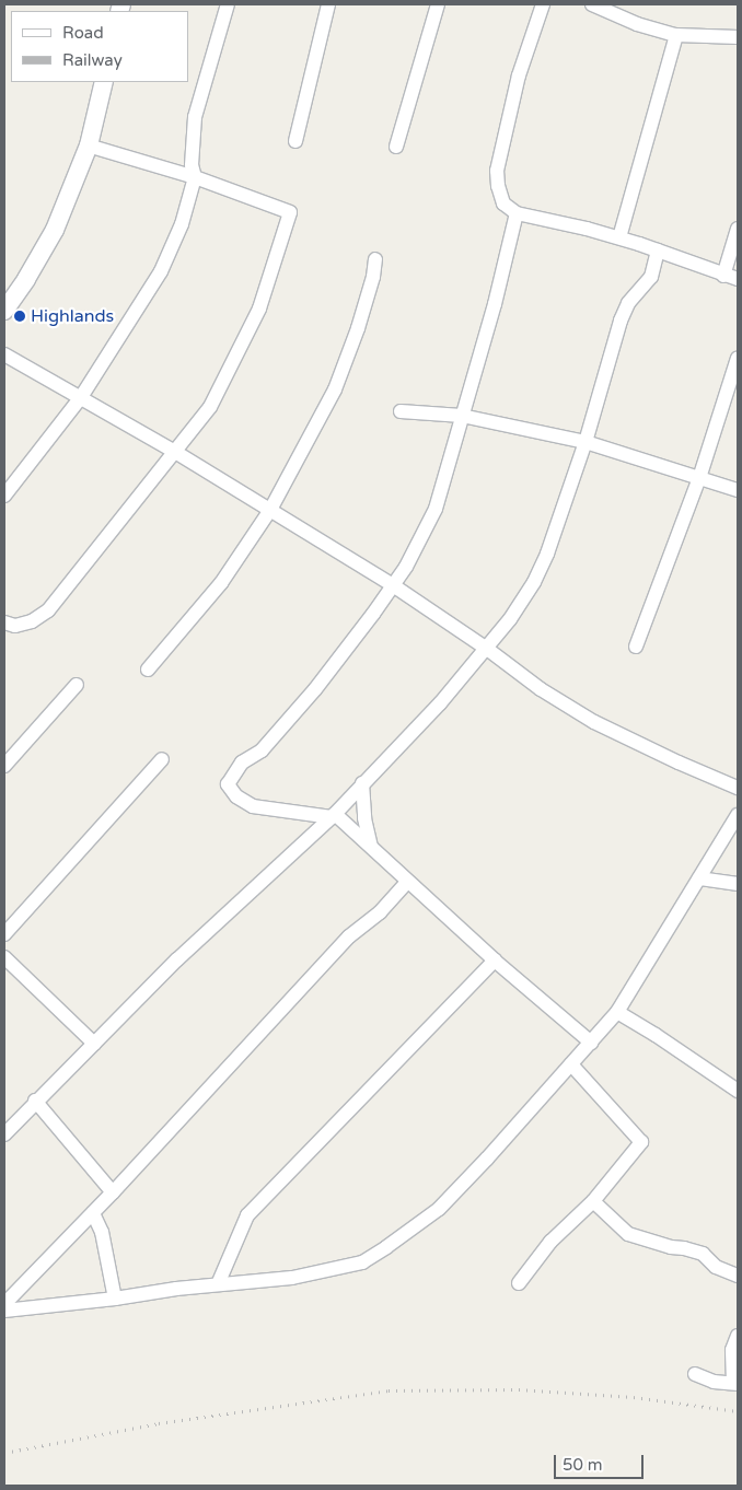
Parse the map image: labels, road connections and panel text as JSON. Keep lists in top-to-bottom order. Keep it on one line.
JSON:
{"places":["Highlands"],"legend":["Road","Railway"],"scale_bar":"50 m"}
